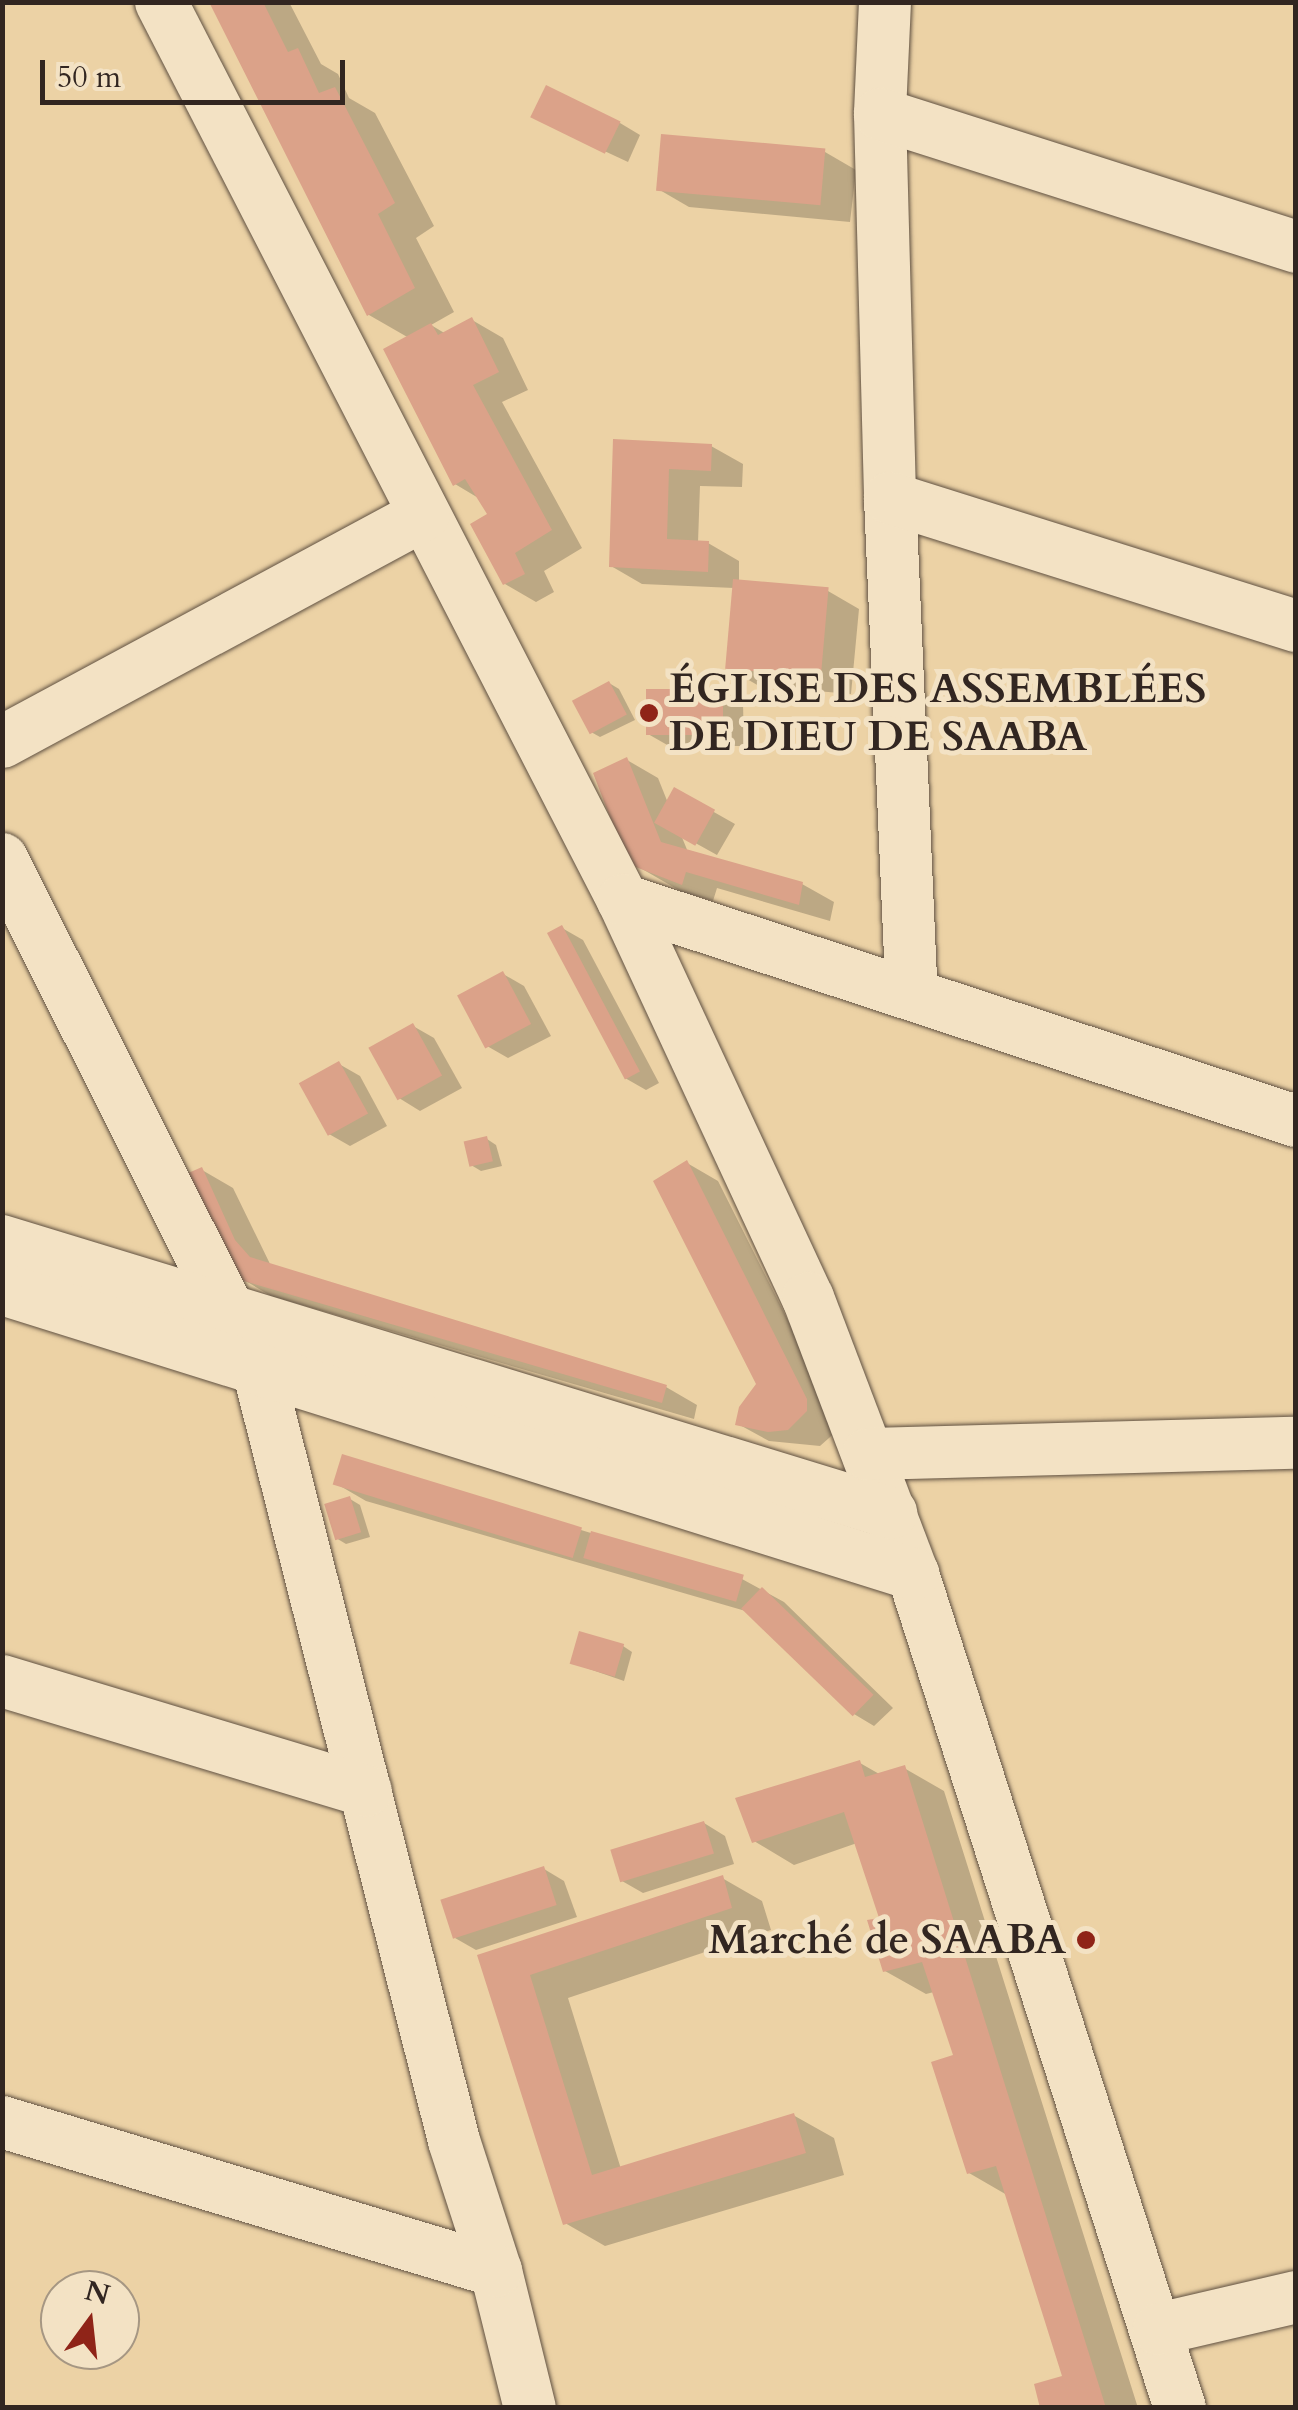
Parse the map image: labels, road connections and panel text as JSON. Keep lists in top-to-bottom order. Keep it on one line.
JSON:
{"places":["ÉGLISE DES ASSEMBLÉES DE DIEU DE SAABA","Marché de SAABA"],"scale_bar":"50 m","north":"top"}
